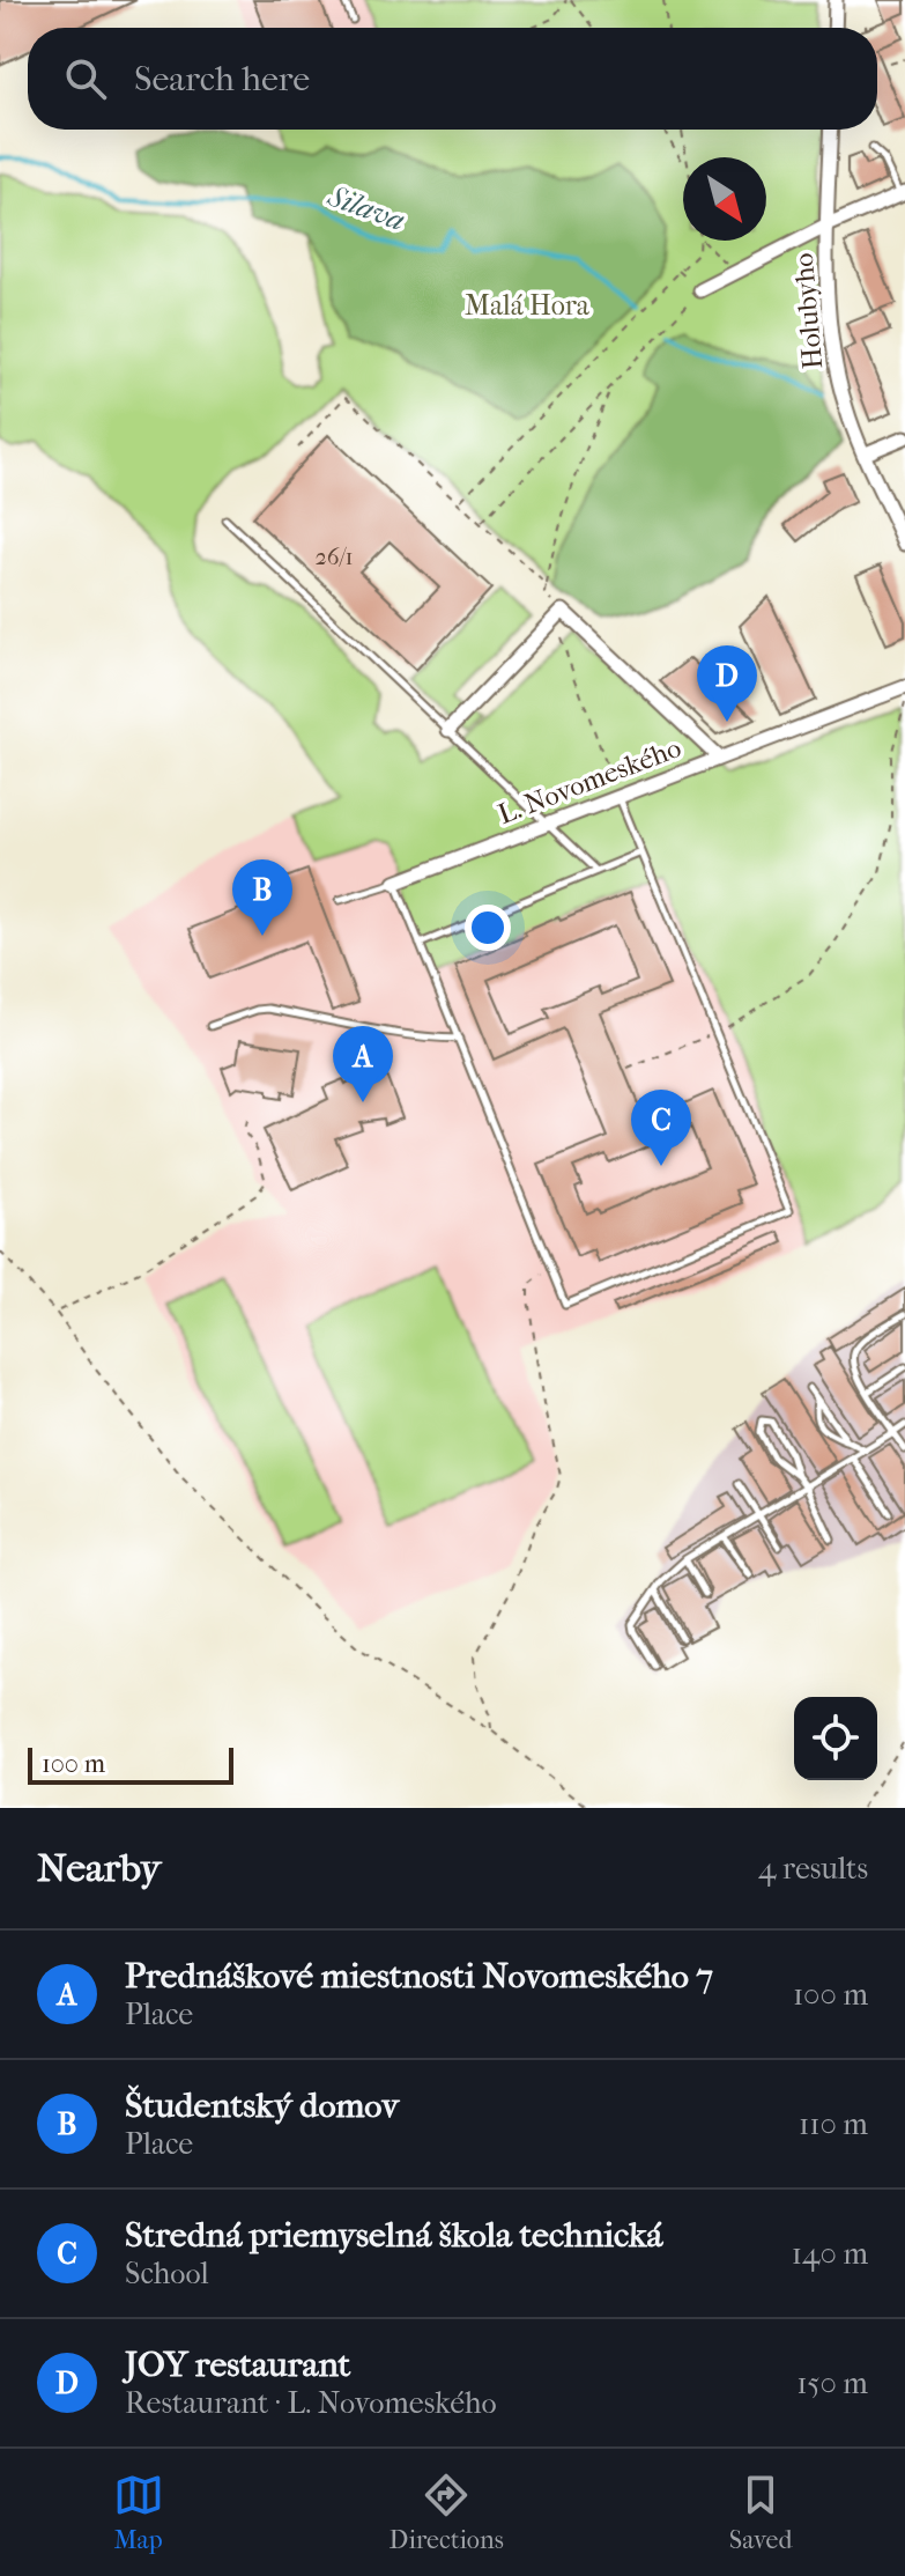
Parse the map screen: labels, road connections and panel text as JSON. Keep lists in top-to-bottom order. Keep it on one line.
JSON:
{"streets":{"street":["Holubyho","L. Novomeského"]},"water":["Silava"],"parks":["Malá Hora"],"house_numbers":["26/1"],"scale_bar":"100 m","north":"bottom right","page":{"search":"Search here","pins":["D","B","A","C"],"scale":"100 m","heading":["Nearby","4 results"],"list":[{"mark":"A","name":"Prednáškové miestnosti Novomeského 7","note":"Place","value":"100 m"},{"mark":"B","name":"Študentský domov","note":"Place","value":"110 m"},{"mark":"C","name":"Stredná priemyselná škola technická","note":"School","value":"140 m"},{"mark":"D","name":"JOY restaurant","note":"Restaurant · L. Novomeského","value":"150 m"}],"nav":["Map","Directions","Saved"]}}
